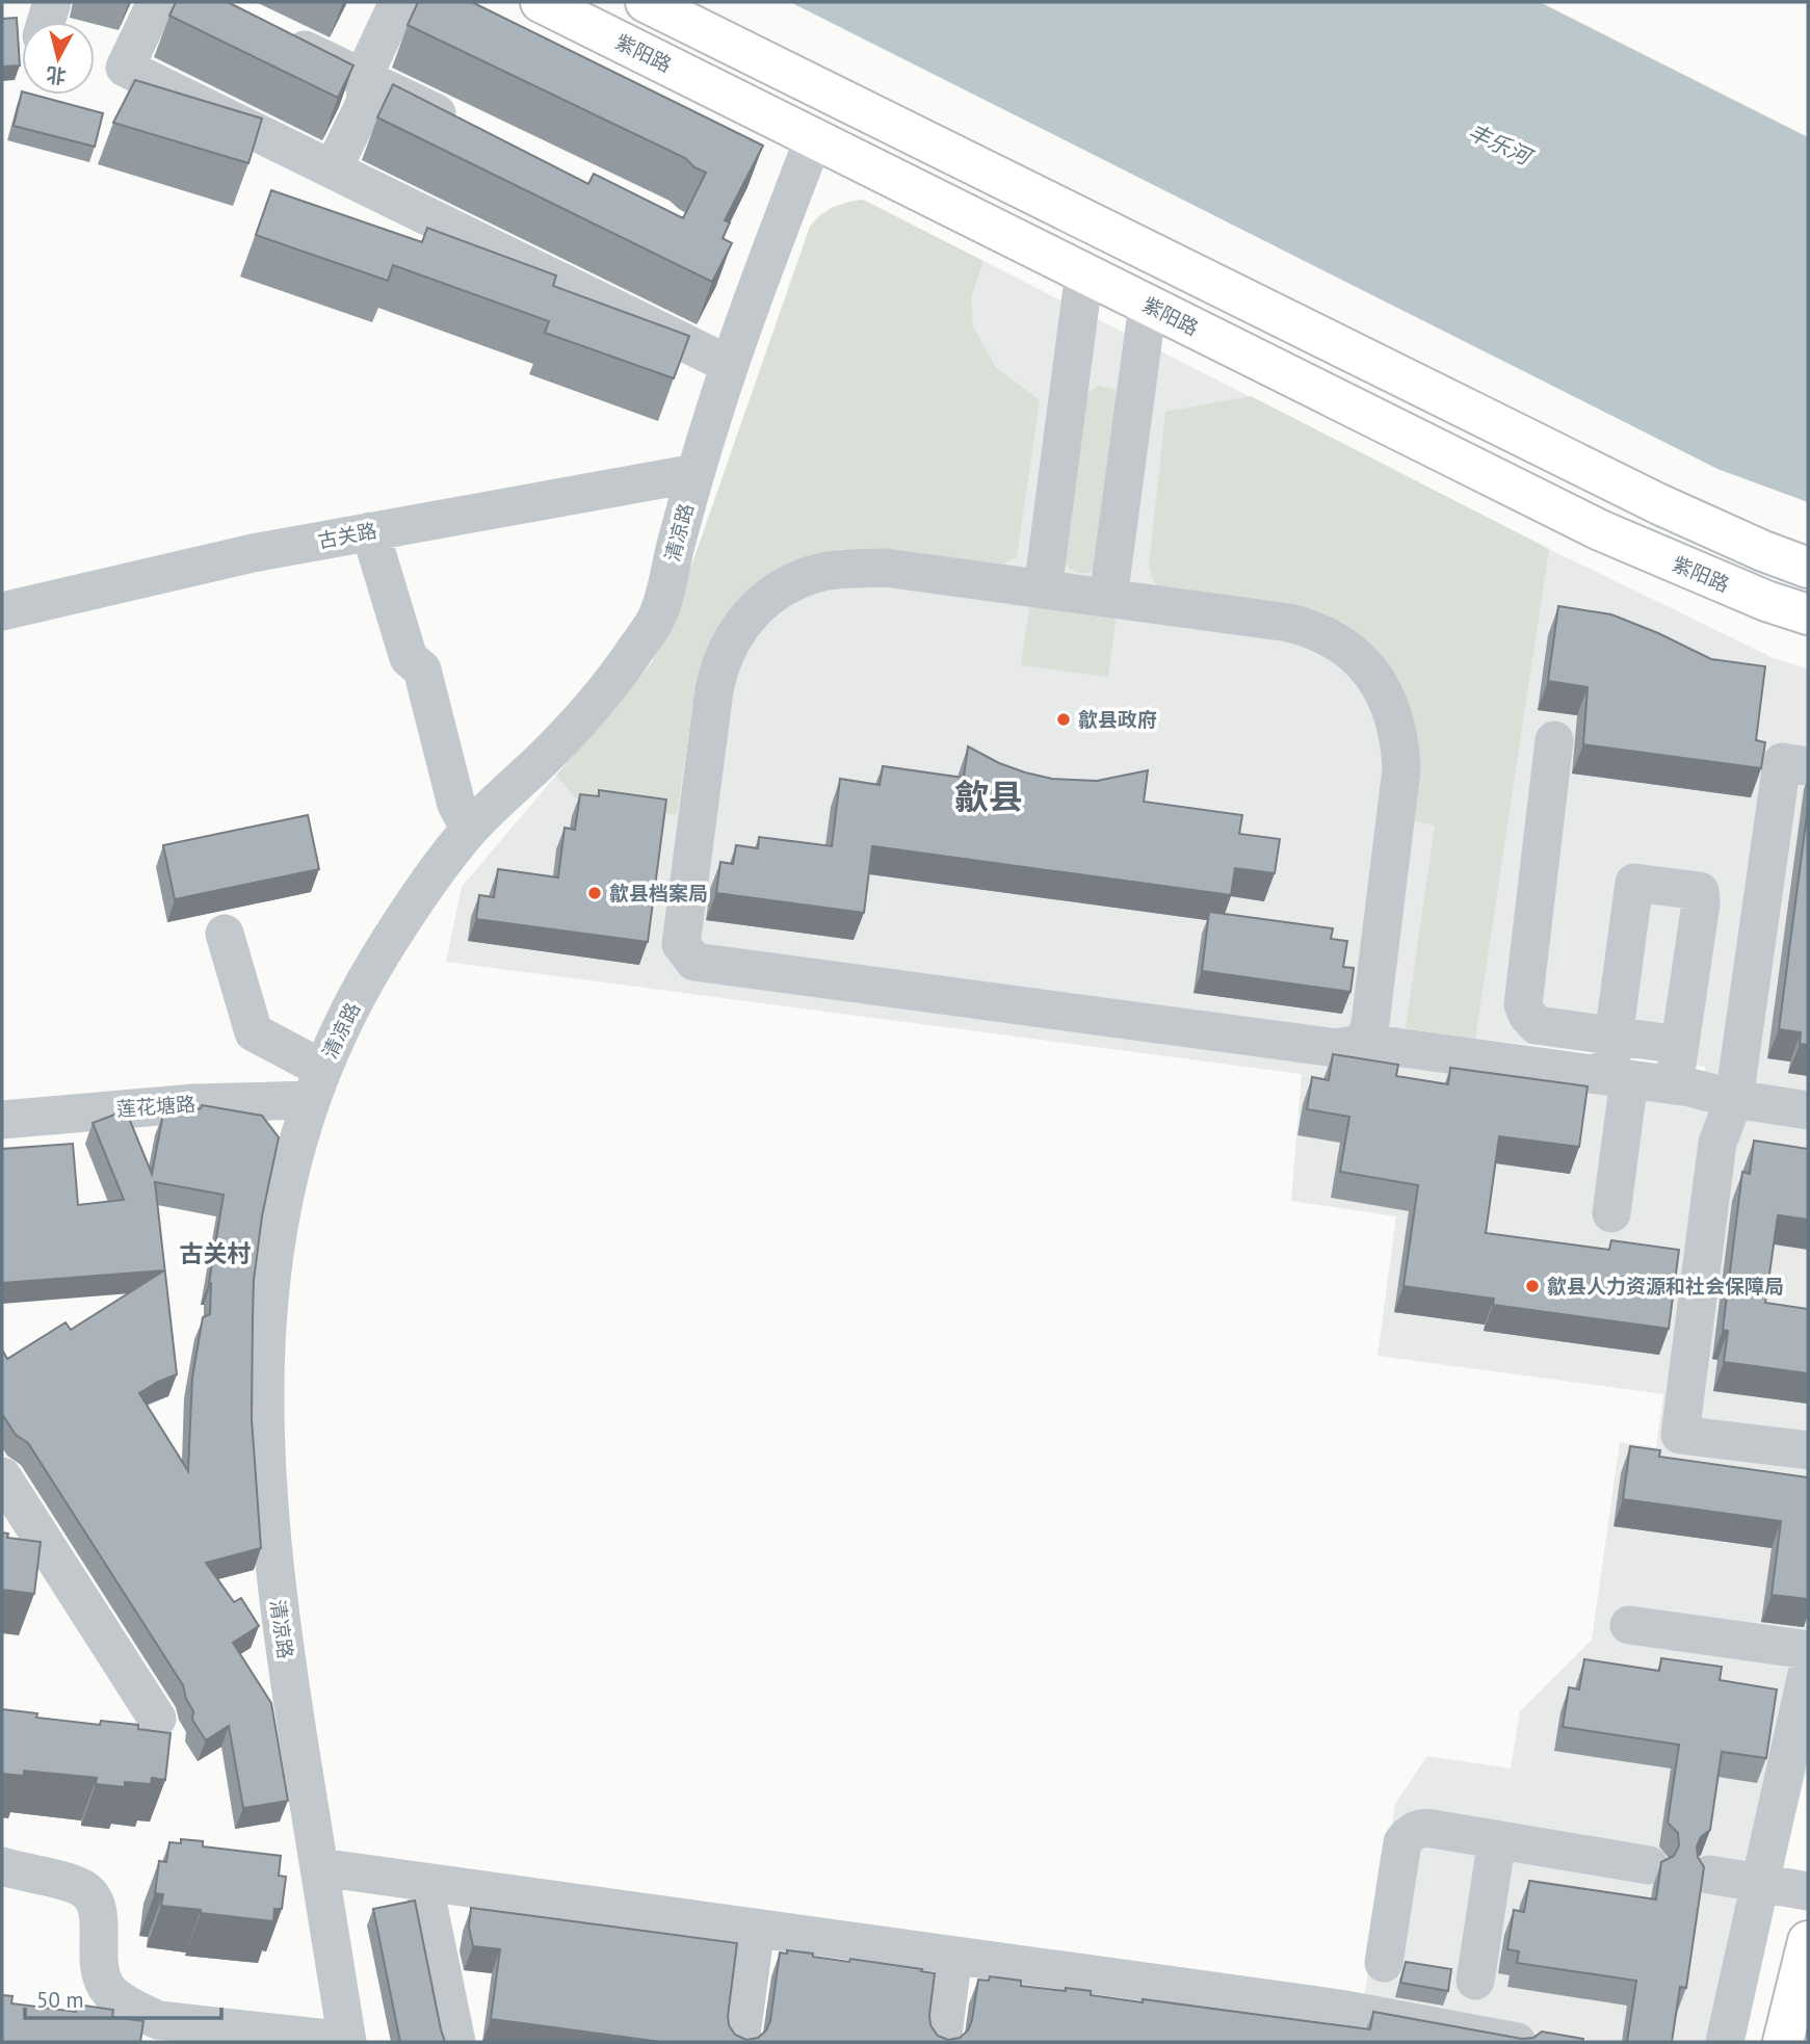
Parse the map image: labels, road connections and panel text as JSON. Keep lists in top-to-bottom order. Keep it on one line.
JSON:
{"streets":{"main road":["紫阳路"],"street":["清凉路","古关路","莲花塘路"]},"crossings":[["紫阳路","清凉路"],["清凉路","古关路"],["清凉路","莲花塘路"]],"districts":["歙县","古关村"],"water":["丰乐河"],"places":["歙县政府","歙县档案局","歙县人力资源和社会保障局"],"scale_bar":"50 m","north":"bottom"}
